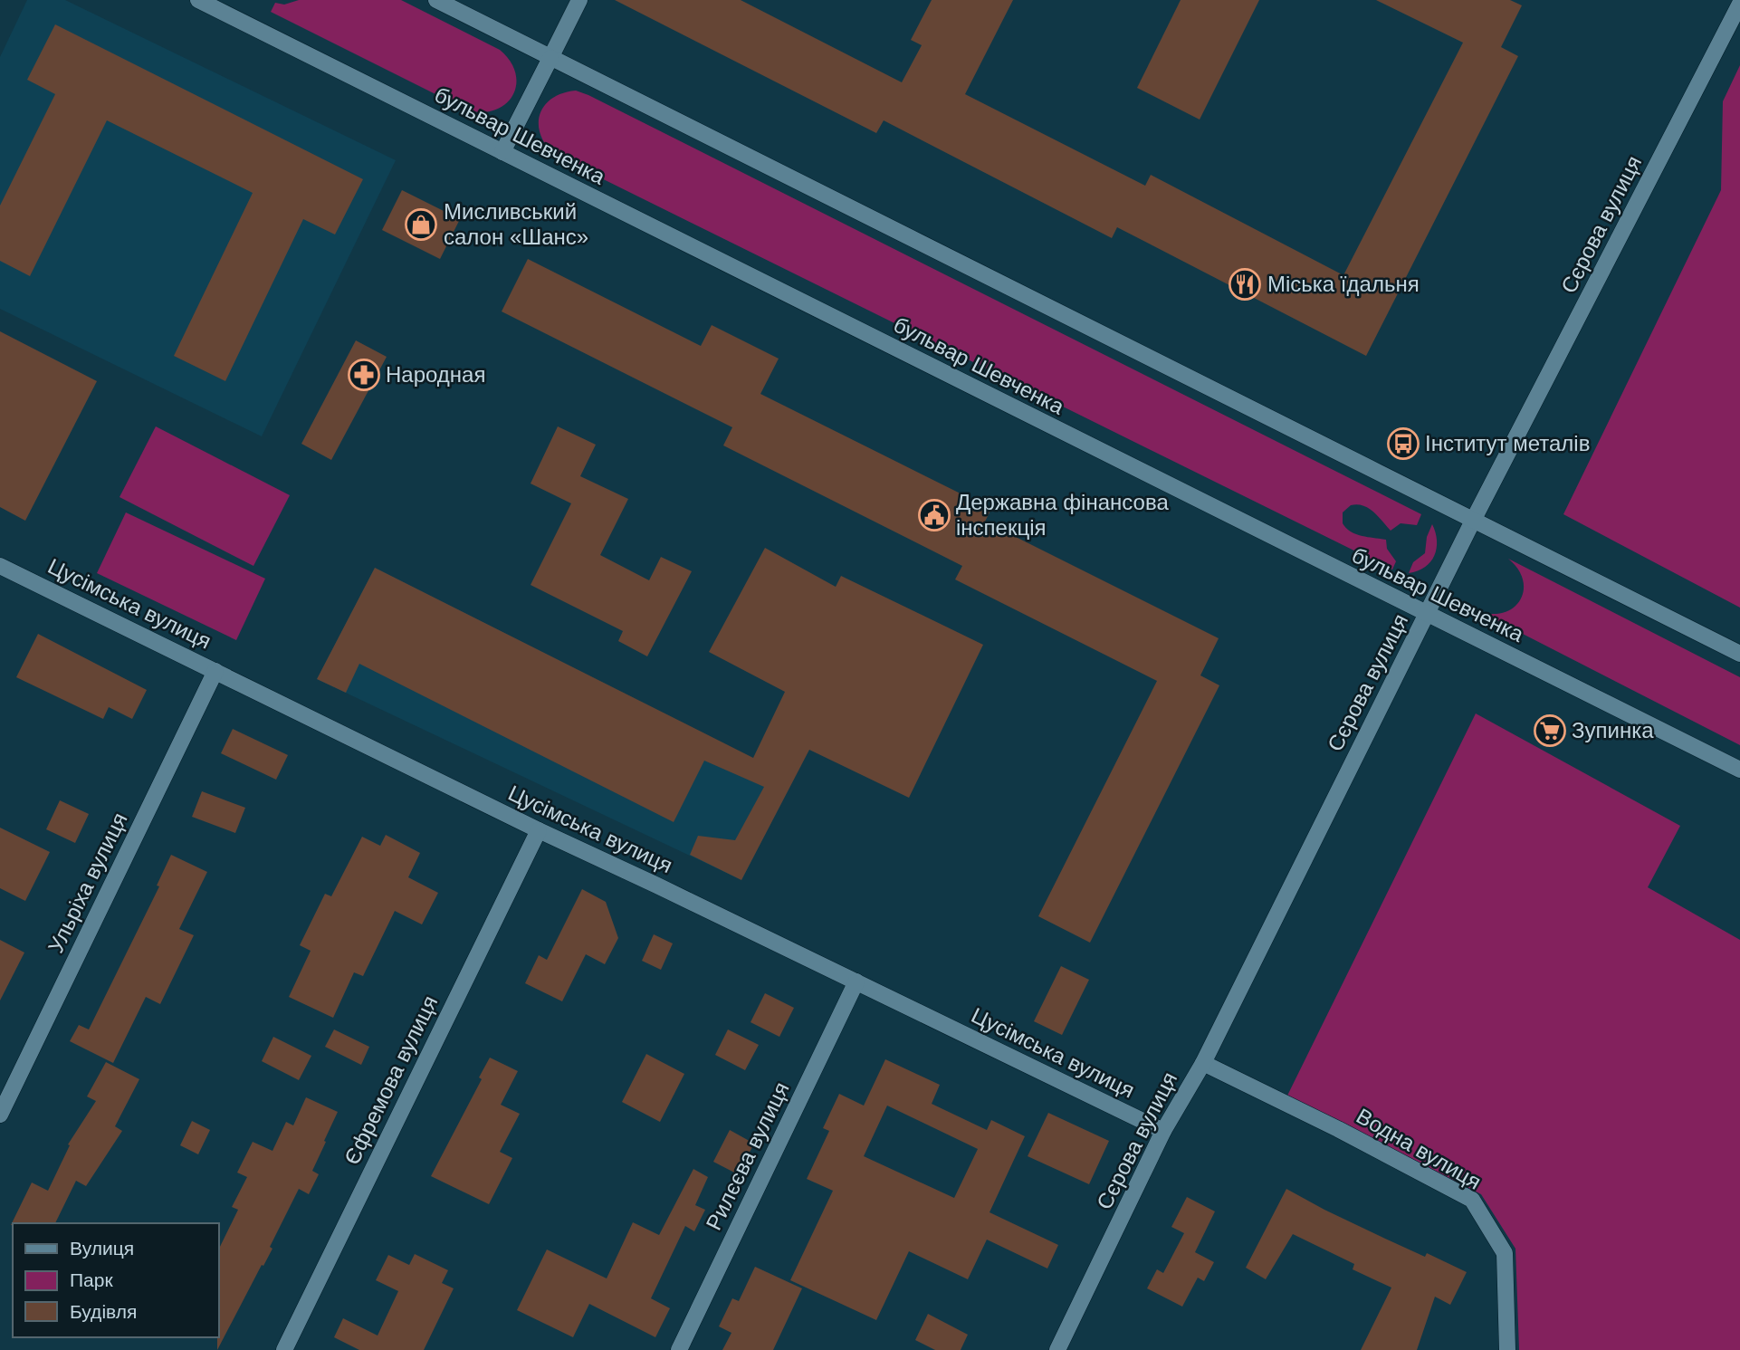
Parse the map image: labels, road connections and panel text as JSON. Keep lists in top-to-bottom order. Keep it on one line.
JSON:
{"streets":{"street":["бульвар Шевченка","Сєрова вулиця","Цусімська вулиця","Ульріха вулиця","Єфремова вулиця","Водна вулиця","Рилєєва вулиця"]},"crossings":[["бульвар Шевченка","Сєрова вулиця"],["Сєрова вулиця","Цусімська вулиця"],["Сєрова вулиця","Водна вулиця"],["Цусімська вулиця","Ульріха вулиця"],["Цусімська вулиця","Єфремова вулиця"],["Цусімська вулиця","Рилєєва вулиця"]],"places":{"shop":["Мисливський салон «Шанс»"],"restaurant":["Міська їдальня"],"pharmacy":["Народная"],"bus stop":["Інститут металів"],"public building":["Державна фінансова інспекція"],"supermarket":["Зупинка"]},"legend":["Вулиця","Парк","Будівля"]}
